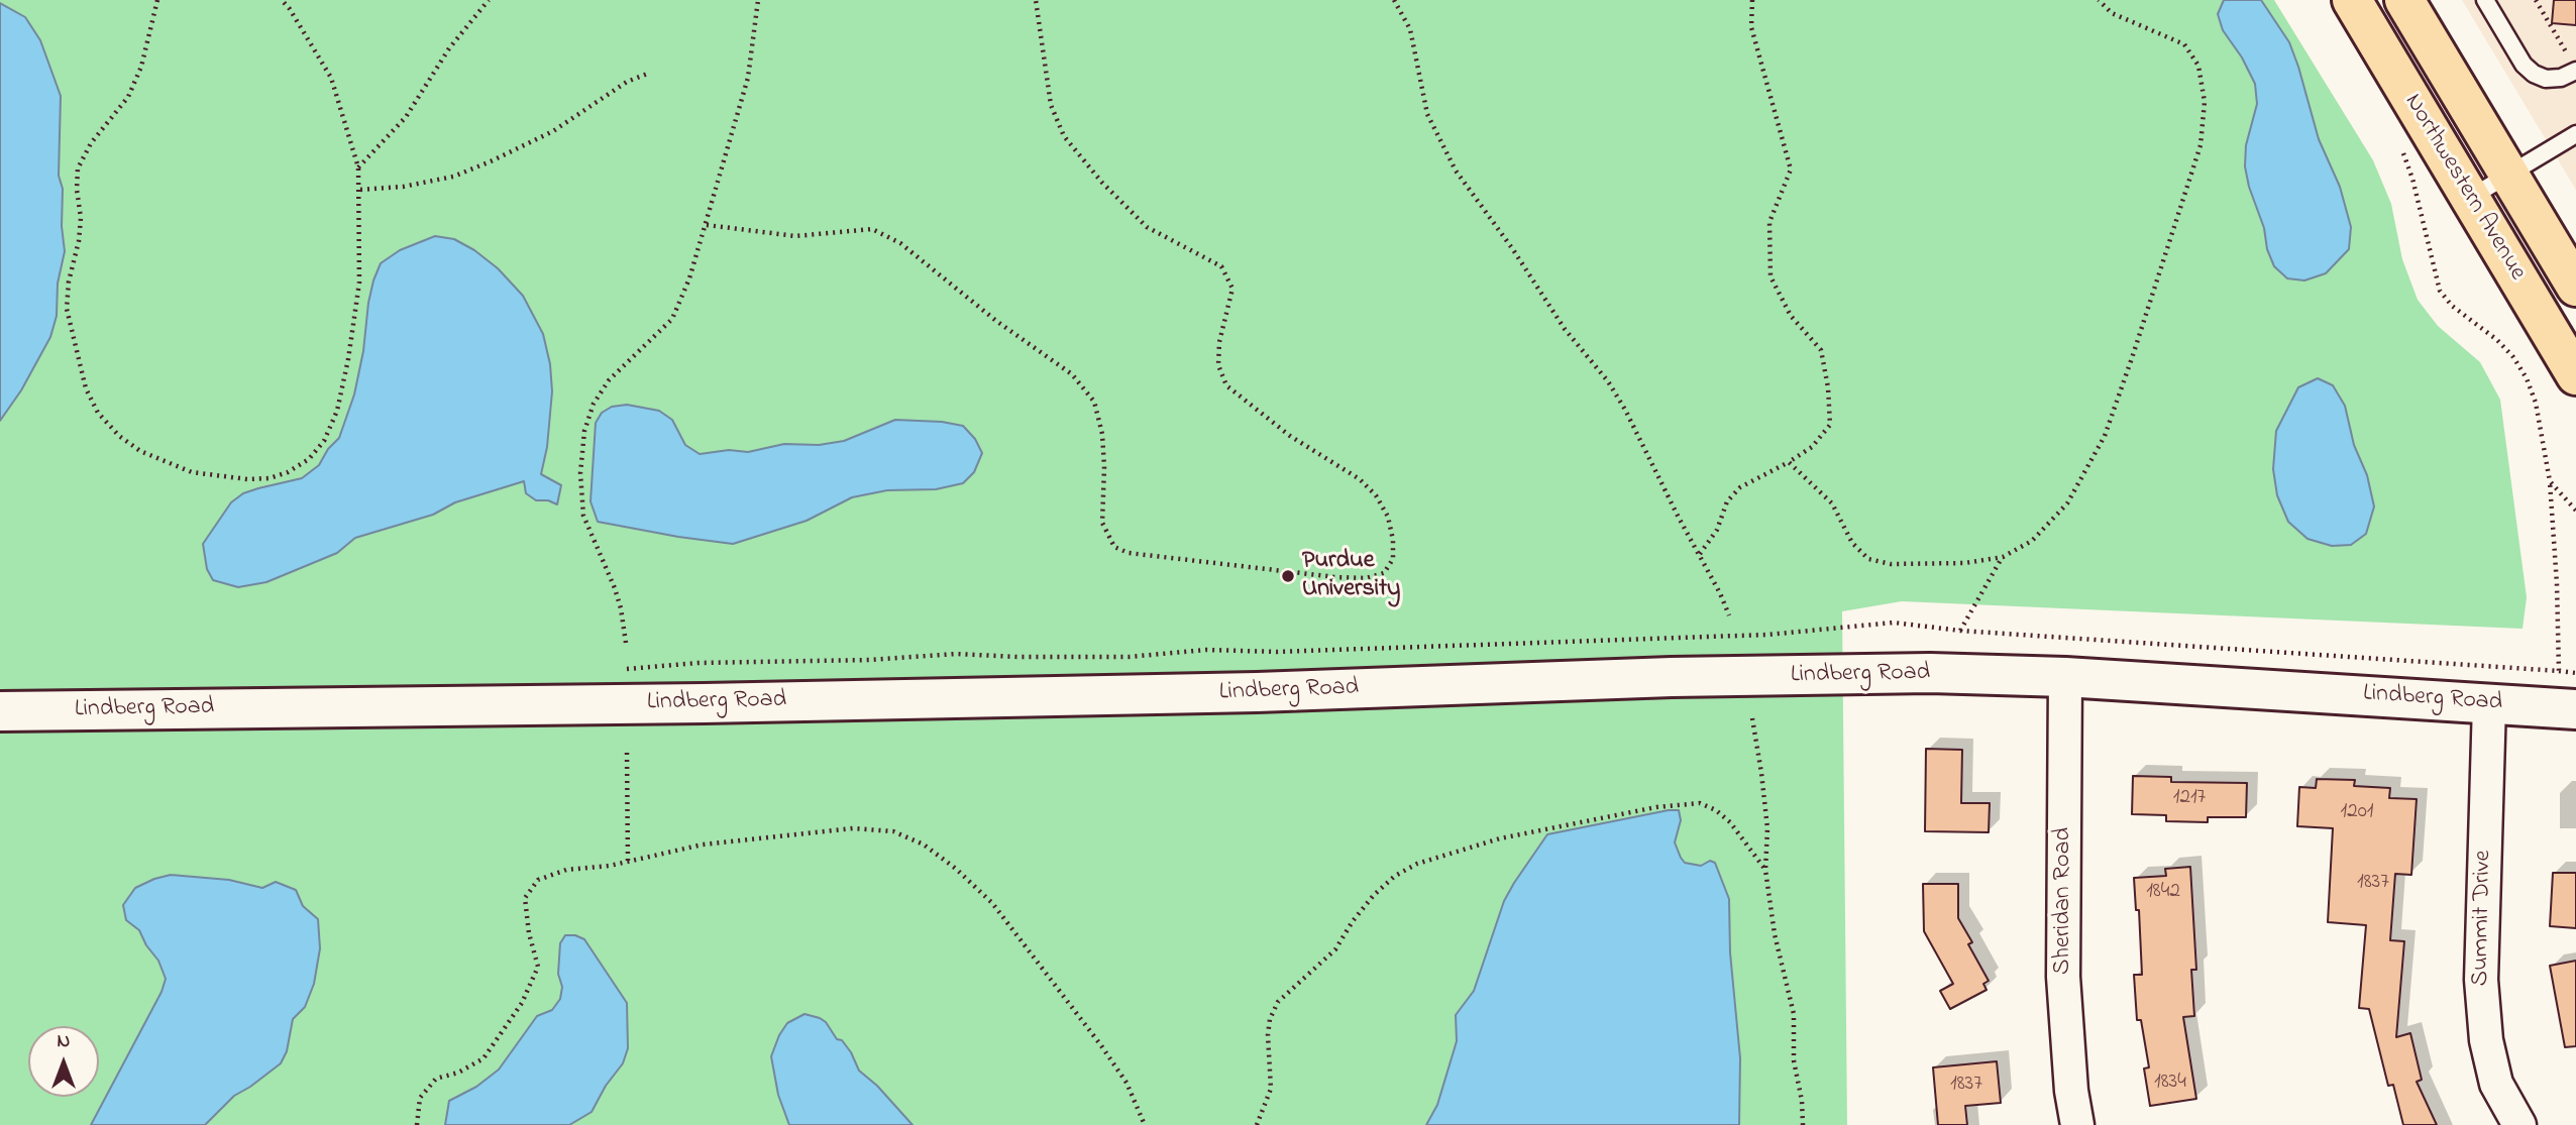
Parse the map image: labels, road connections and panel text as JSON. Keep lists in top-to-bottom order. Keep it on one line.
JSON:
{"streets":{"main road":["Northwestern Avenue","Lindberg Road"],"street":["Sheridan Road","Summit Drive"]},"crossings":[["Lindberg Road","Sheridan Road"],["Lindberg Road","Summit Drive"]],"places":["Purdue University"],"house_numbers":["1217","1201","1837","1842","1834","1837"],"north":"top"}
